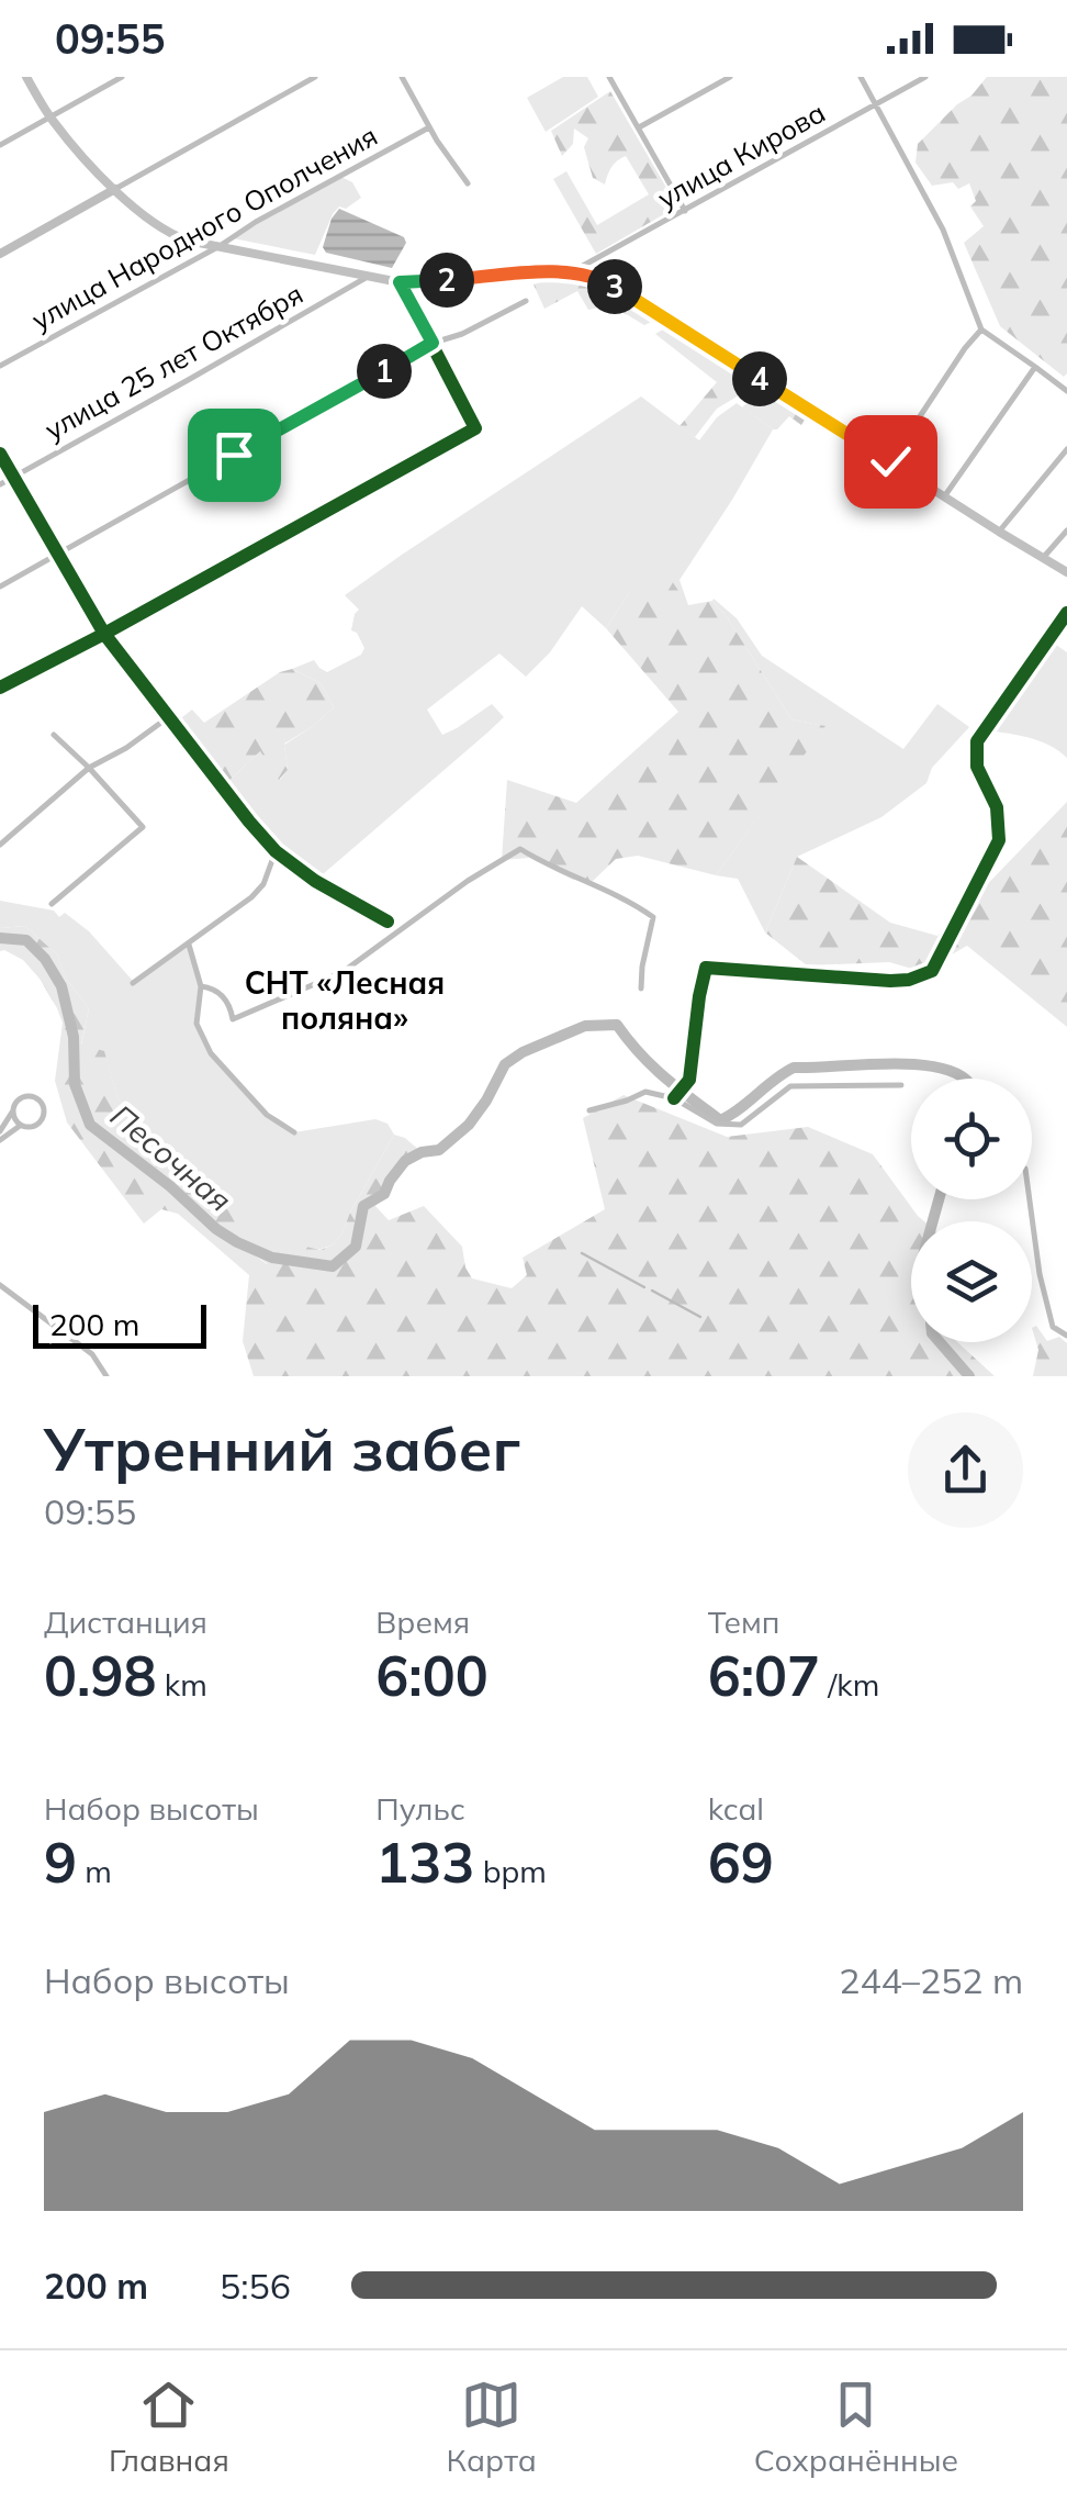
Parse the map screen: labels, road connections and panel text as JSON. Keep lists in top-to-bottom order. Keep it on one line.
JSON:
{"streets":{"street":["улица Кирова","улица Народного Ополчения","улица 25 лет Октября"]},"districts":["СНТ «Лесная поляна»"],"water":["Песочная"],"scale_bar":"200 m","page":{"status":"09:55","pins":["2","3","1","4"],"scale":"200 m","heading":["Утренний забег","09:55"],"stats":[["Дистанция","0.98 km"],["Время","6:00"],["Темп","6:07 /km"],["Набор высоты","9 m"],["Пульс","133 bpm"],["kcal","69"]],"chart":["Набор высоты","244–252 m"],"list":[{"name":"200 m","note":"5:56"}],"tabs":["Главная","Карта","Сохранённые"]}}
